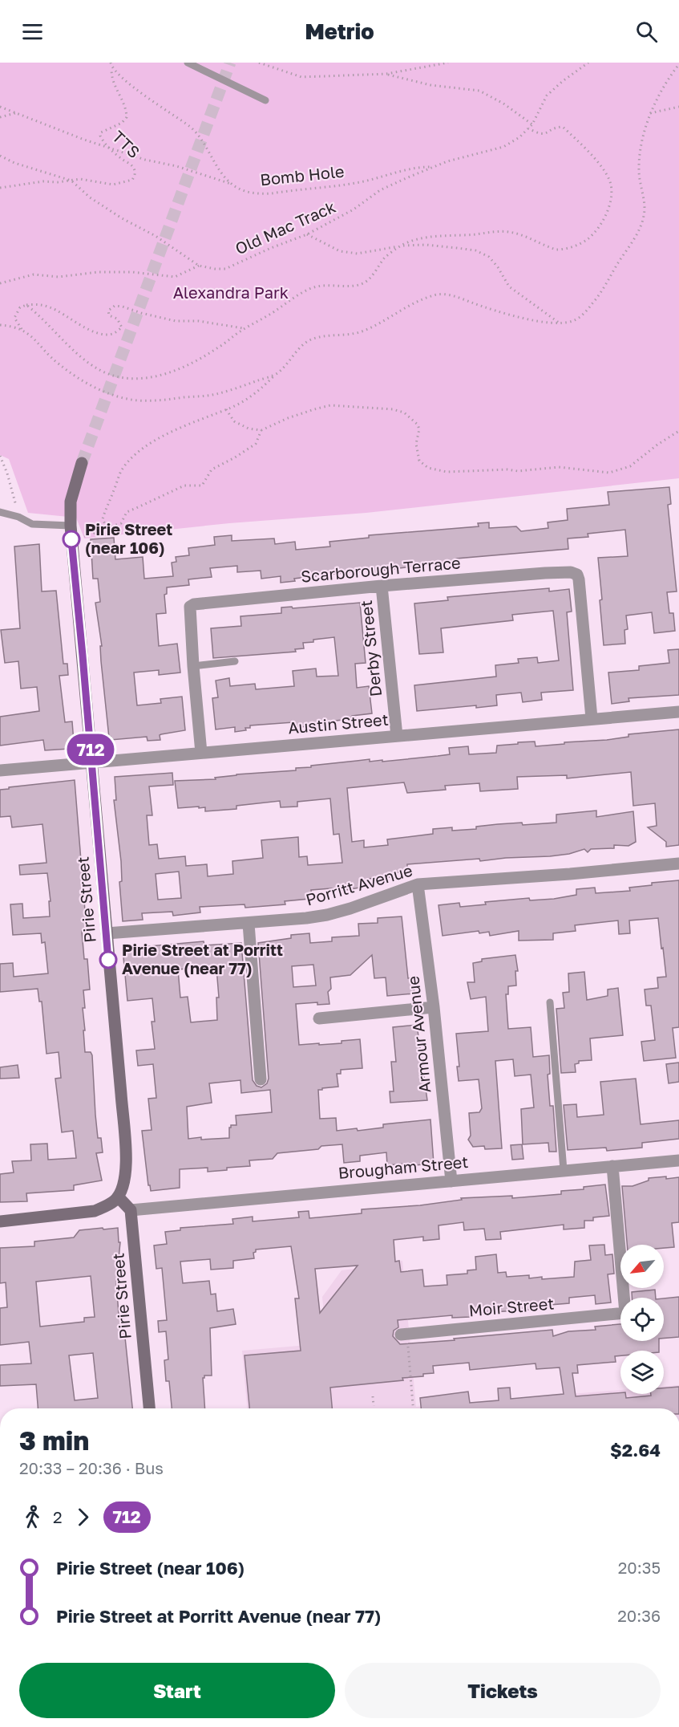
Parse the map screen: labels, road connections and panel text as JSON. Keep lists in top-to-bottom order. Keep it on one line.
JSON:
{"streets":{"street":["Scarborough Terrace","Derby Street","Austin Street","Porritt Avenue","Pirie Street","Armour Avenue","Brougham Street","Moir Street"],"path":["TTS","Bomb Hole","Old Mac Track"]},"crossings":[["TTS","Bomb Hole"],["TTS","Old Mac Track"],["Bomb Hole","Old Mac Track"],["Scarborough Terrace","Derby Street"],["Scarborough Terrace","Austin Street"],["Derby Street","Austin Street"],["Austin Street","Pirie Street"],["Porritt Avenue","Pirie Street"],["Porritt Avenue","Armour Avenue"],["Pirie Street","Brougham Street"],["Armour Avenue","Brougham Street"],["Brougham Street","Moir Street"]],"parks":["Alexandra Park"],"places":["Pirie Street (near 106)","Pirie Street at Porritt Avenue (near 77)"],"lines":["bus line 712"],"north":"bottom left","page":{"header":"Metrio","on_map":"712","heading":["3 min","20:33 – 20:36 · Bus","$2.64"],"legs":["2","712"],"list":[{"name":"Pirie Street (near 106)","value":"20:35"},{"name":"Pirie Street at Porritt Avenue (near 77)","value":"20:36"}],"buttons":["Start","Tickets"]}}
